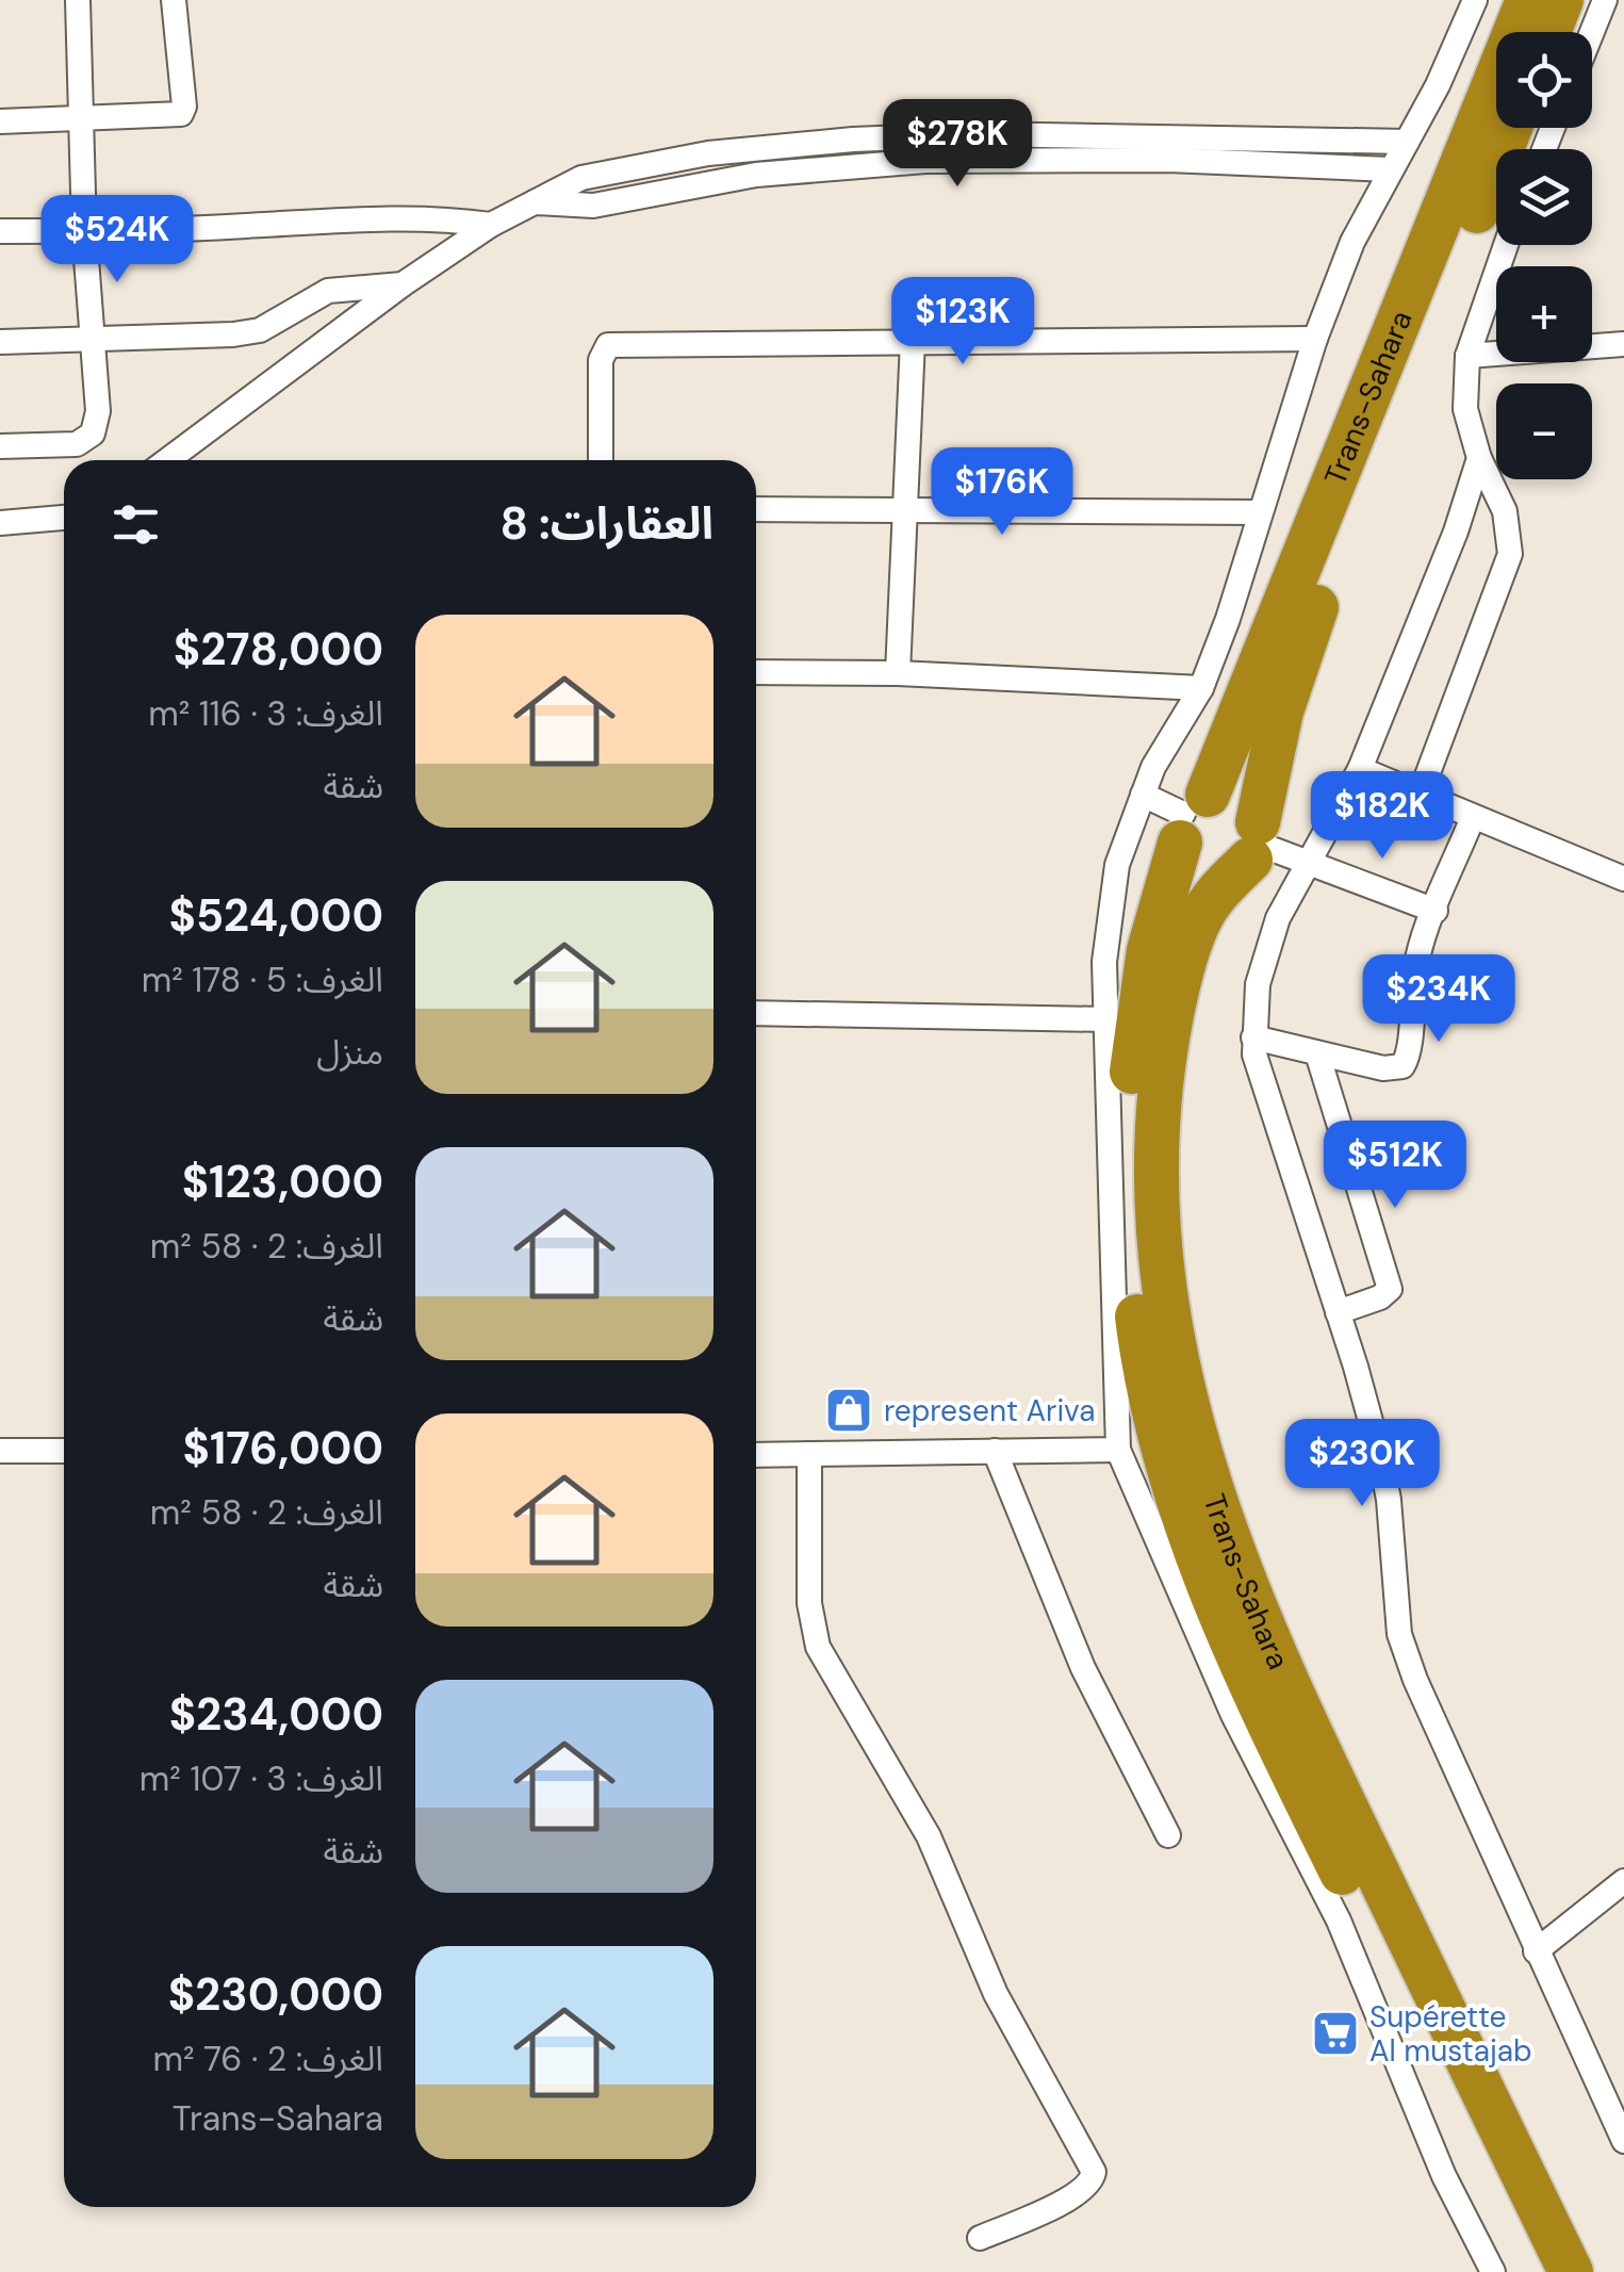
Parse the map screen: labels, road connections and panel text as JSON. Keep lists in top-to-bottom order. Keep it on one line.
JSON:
{"streets":{"highway":["Trans-Sahara"]},"places":{"shop":["represent Ariva"],"supermarket":["Supérette Al mustajab"]},"page":{"map_buttons":["+","−"],"price":["$278K","$524K","$123K","$176K","$182K","$234K","$512K","$230K"],"heading":"العقارات: 8","list":[{"name":"$278,000","note":"الغرف: 3 · 116 m² · شقة"},{"name":"$524,000","note":"الغرف: 5 · 178 m² · منزل"},{"name":"$123,000","note":"الغرف: 2 · 58 m² · شقة"},{"name":"$176,000","note":"الغرف: 2 · 58 m² · شقة"},{"name":"$234,000","note":"الغرف: 3 · 107 m² · شقة"},{"name":"$230,000","note":"الغرف: 2 · 76 m² · Trans-Sahara"}]}}
